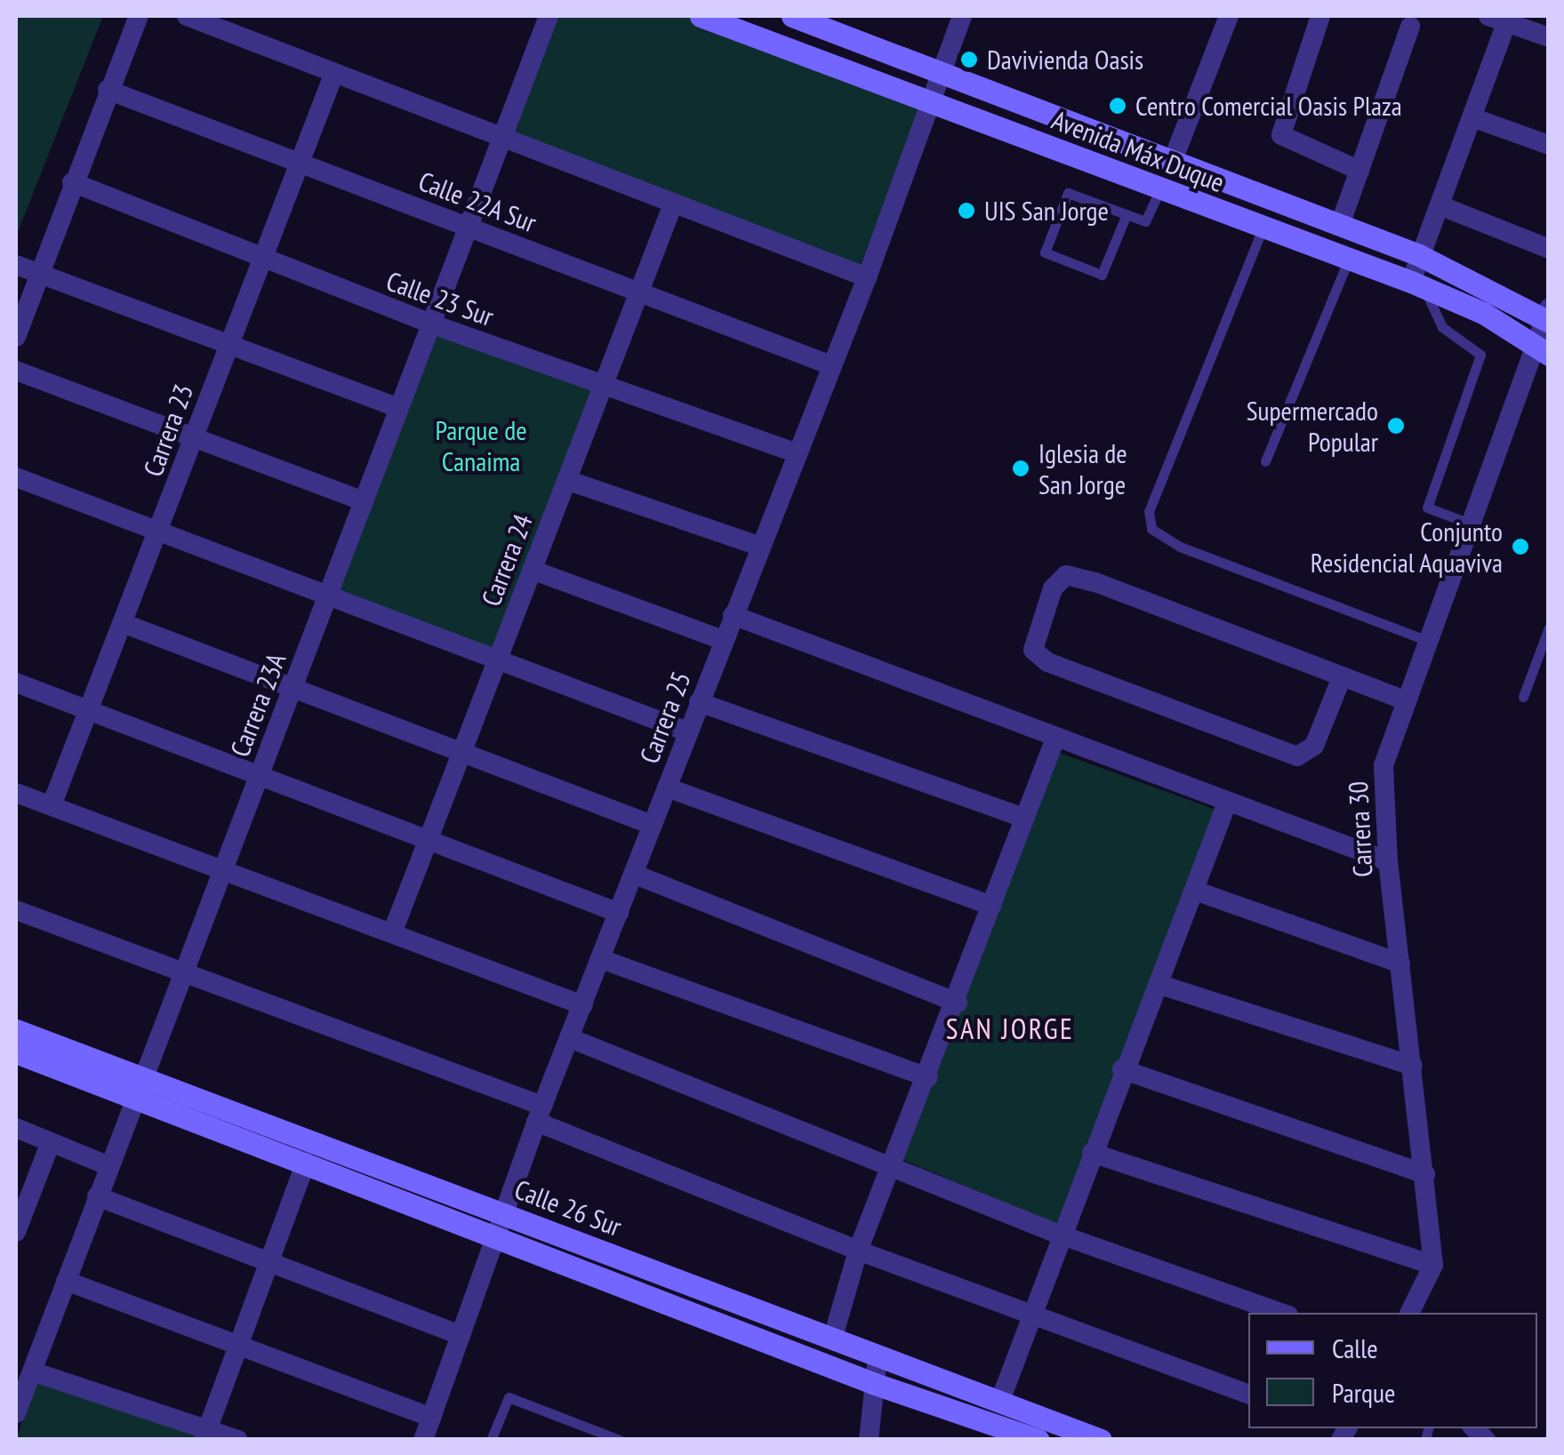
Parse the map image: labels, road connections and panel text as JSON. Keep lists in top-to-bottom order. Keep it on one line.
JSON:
{"streets":{"street":["Avenida Máx Duque","Calle 22A Sur","Calle 23 Sur","Carrera 23","Carrera 24","Carrera 23A","Carrera 25","Carrera 30","Calle 26 Sur"]},"crossings":[["Avenida Máx Duque","Carrera 25"],["Avenida Máx Duque","Carrera 30"],["Calle 22A Sur","Carrera 23"],["Calle 22A Sur","Carrera 24"],["Calle 22A Sur","Carrera 23A"],["Calle 22A Sur","Carrera 25"],["Calle 23 Sur","Carrera 23"],["Calle 23 Sur","Carrera 24"],["Calle 23 Sur","Carrera 23A"],["Calle 23 Sur","Carrera 25"],["Carrera 23A","Calle 26 Sur"],["Carrera 25","Calle 26 Sur"]],"districts":["SAN JORGE"],"parks":["Parque de Canaima"],"places":["Davivienda Oasis","Centro Comercial Oasis Plaza","UIS San Jorge","Supermercado Popular","Iglesia de San Jorge","Conjunto Residencial Aquaviva"],"legend":["Calle","Parque"]}
